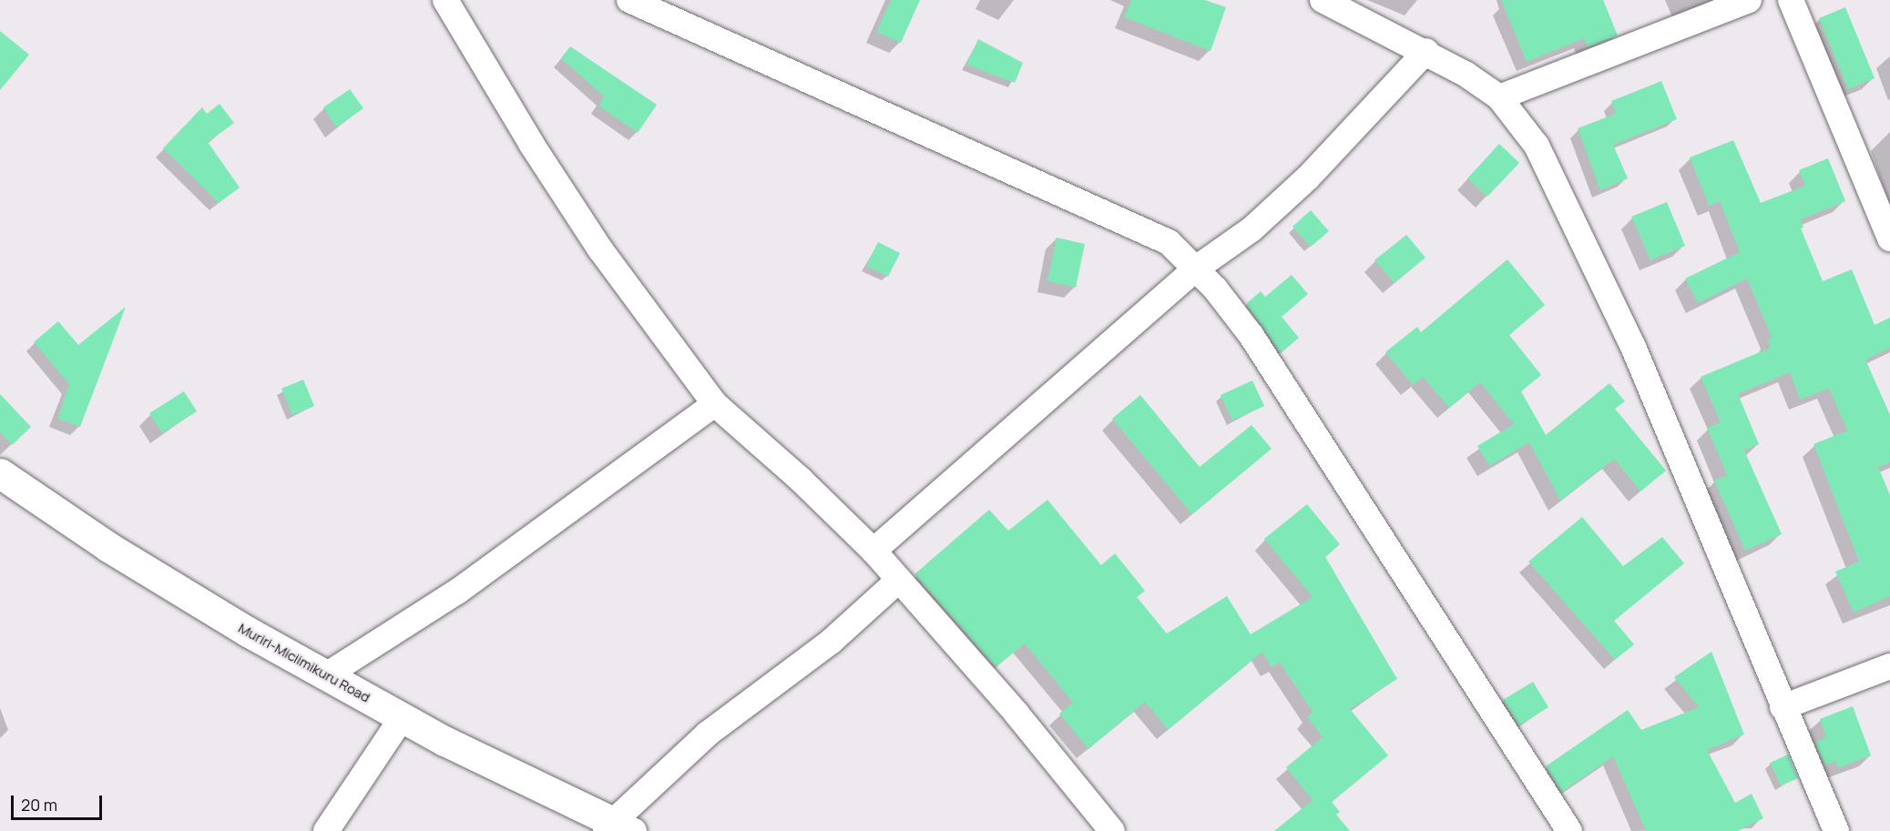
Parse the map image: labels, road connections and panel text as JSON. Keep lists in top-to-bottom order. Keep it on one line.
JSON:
{"streets":{"street":["Muriri-Miciimikuru Road"]},"scale_bar":"20 m"}
